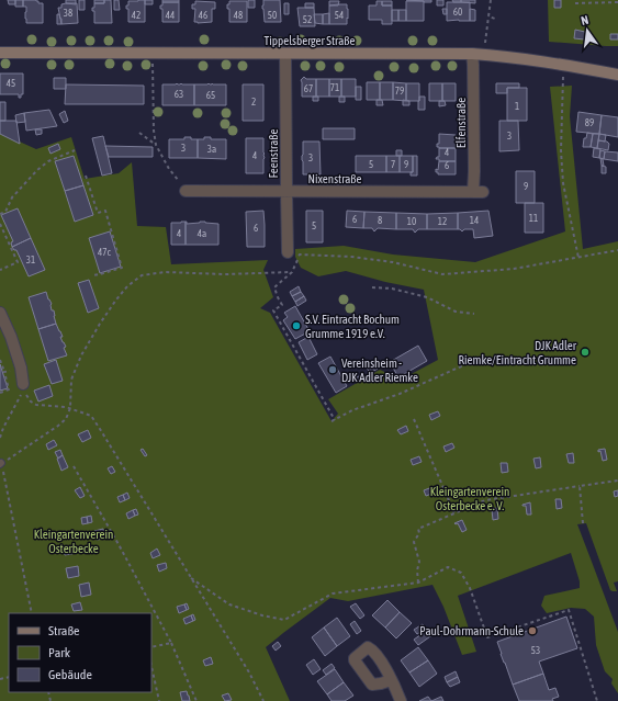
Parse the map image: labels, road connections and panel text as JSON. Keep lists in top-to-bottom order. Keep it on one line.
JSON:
{"streets":{"street":["Tippelsberger Straße","Elfenstraße","Feenstraße","Nixenstraße"]},"crossings":[["Tippelsberger Straße","Elfenstraße"],["Tippelsberger Straße","Feenstraße"],["Elfenstraße","Nixenstraße"],["Feenstraße","Nixenstraße"]],"parks":["Kleingartenverein Osterbecke e. V.","Kleingartenverein Osterbecke"],"places":["S.V. Eintracht Bochum Grumme 1919 e.V.","DJK Adler Riemke/Eintracht Grumme","Vereinsheim - DJK Adler Riemke","Paul-Dohrmann-Schule"],"house_numbers":["60","38","42","44","46","48","50","54","52","45","71","67","79","63","65","2","1","89","3","3","3a","4","4","3","5","7","9","6","9","11","6","8","14","10","12","5","6","4","4a","47c","31","53"],"legend":["Straße","Park","Gebäude"],"north":"top"}
